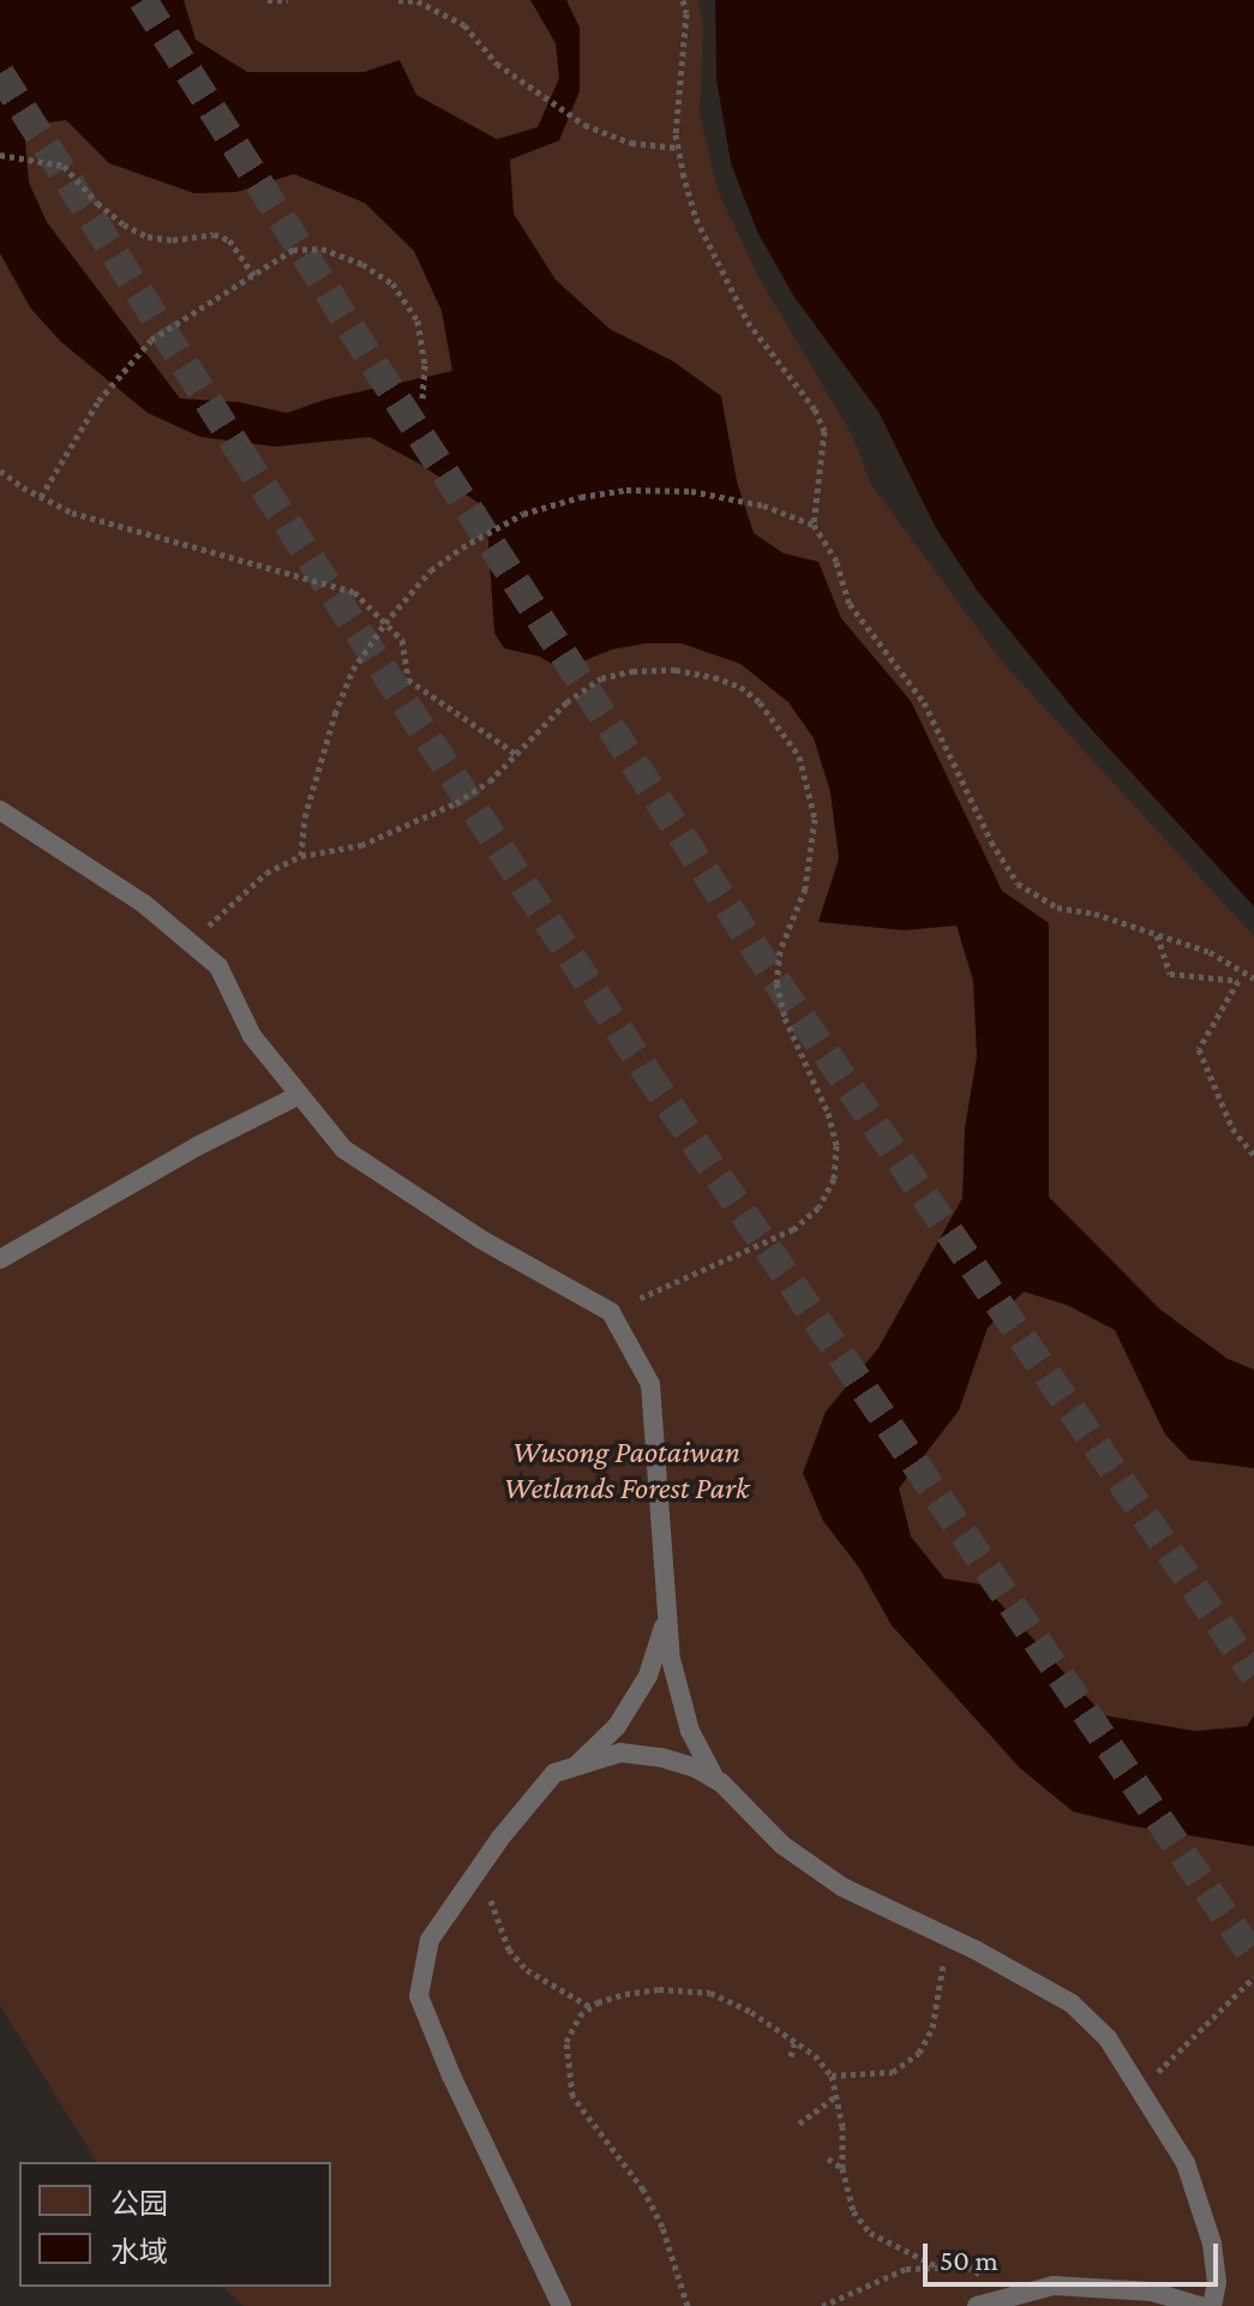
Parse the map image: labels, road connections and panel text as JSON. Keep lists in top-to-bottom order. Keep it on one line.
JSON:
{"parks":["Wusong Paotaiwan Wetlands Forest Park"],"legend":["公园","水域"],"scale_bar":"50 m"}
